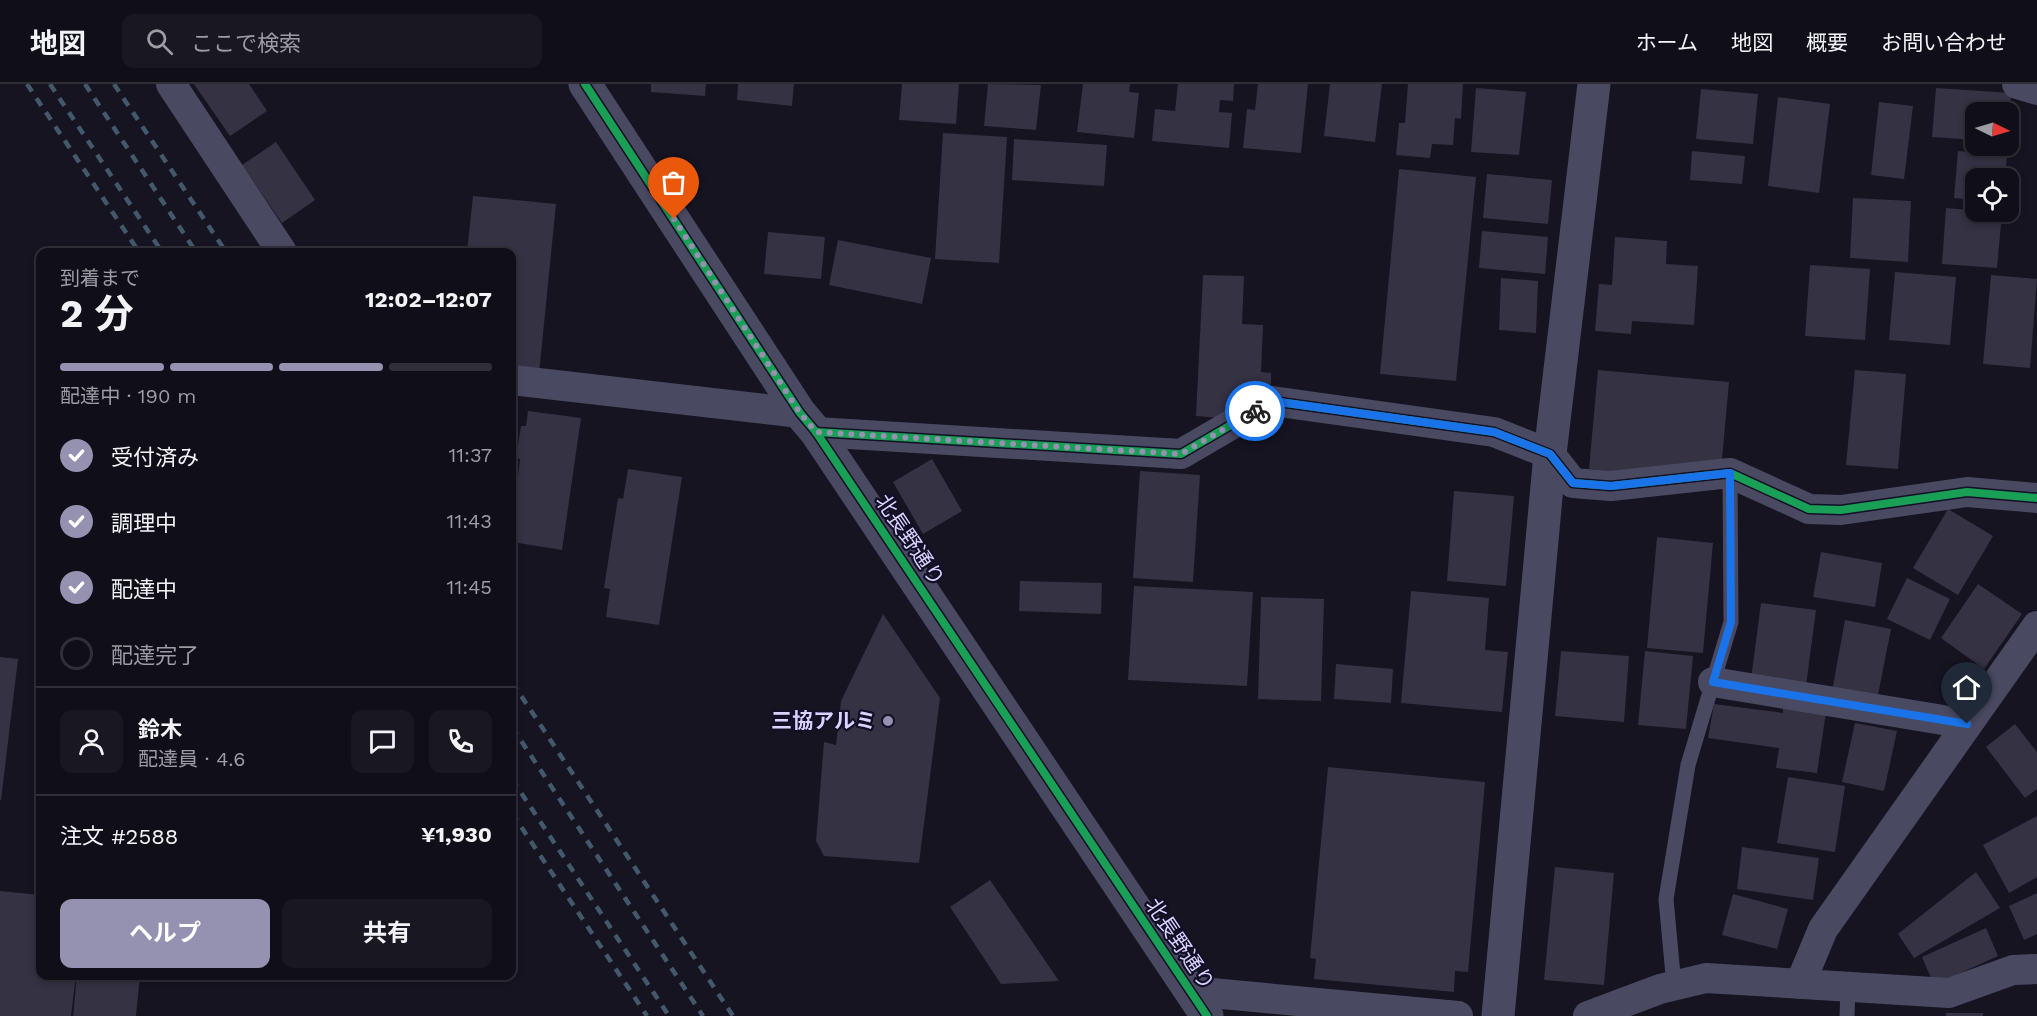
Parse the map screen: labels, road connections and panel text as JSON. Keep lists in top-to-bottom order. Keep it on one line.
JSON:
{"streets":{"street":["北長野通り"]},"places":["三協アルミ"],"north":"right","page":{"header":"地図","search":"ここで検索","nav":["ホーム","地図","概要","お問い合わせ"],"heading":["2 分","到着まで","12:02–12:07"],"panel":["鈴木","配達員 · 4.6","注文 #2588","¥1,930"],"bar":"配達中 · 190 m","list":[["受付済み","11:37"],["調理中","11:43"],["配達中","11:45"],"配達完了"],"buttons":["ヘルプ","共有"]}}
